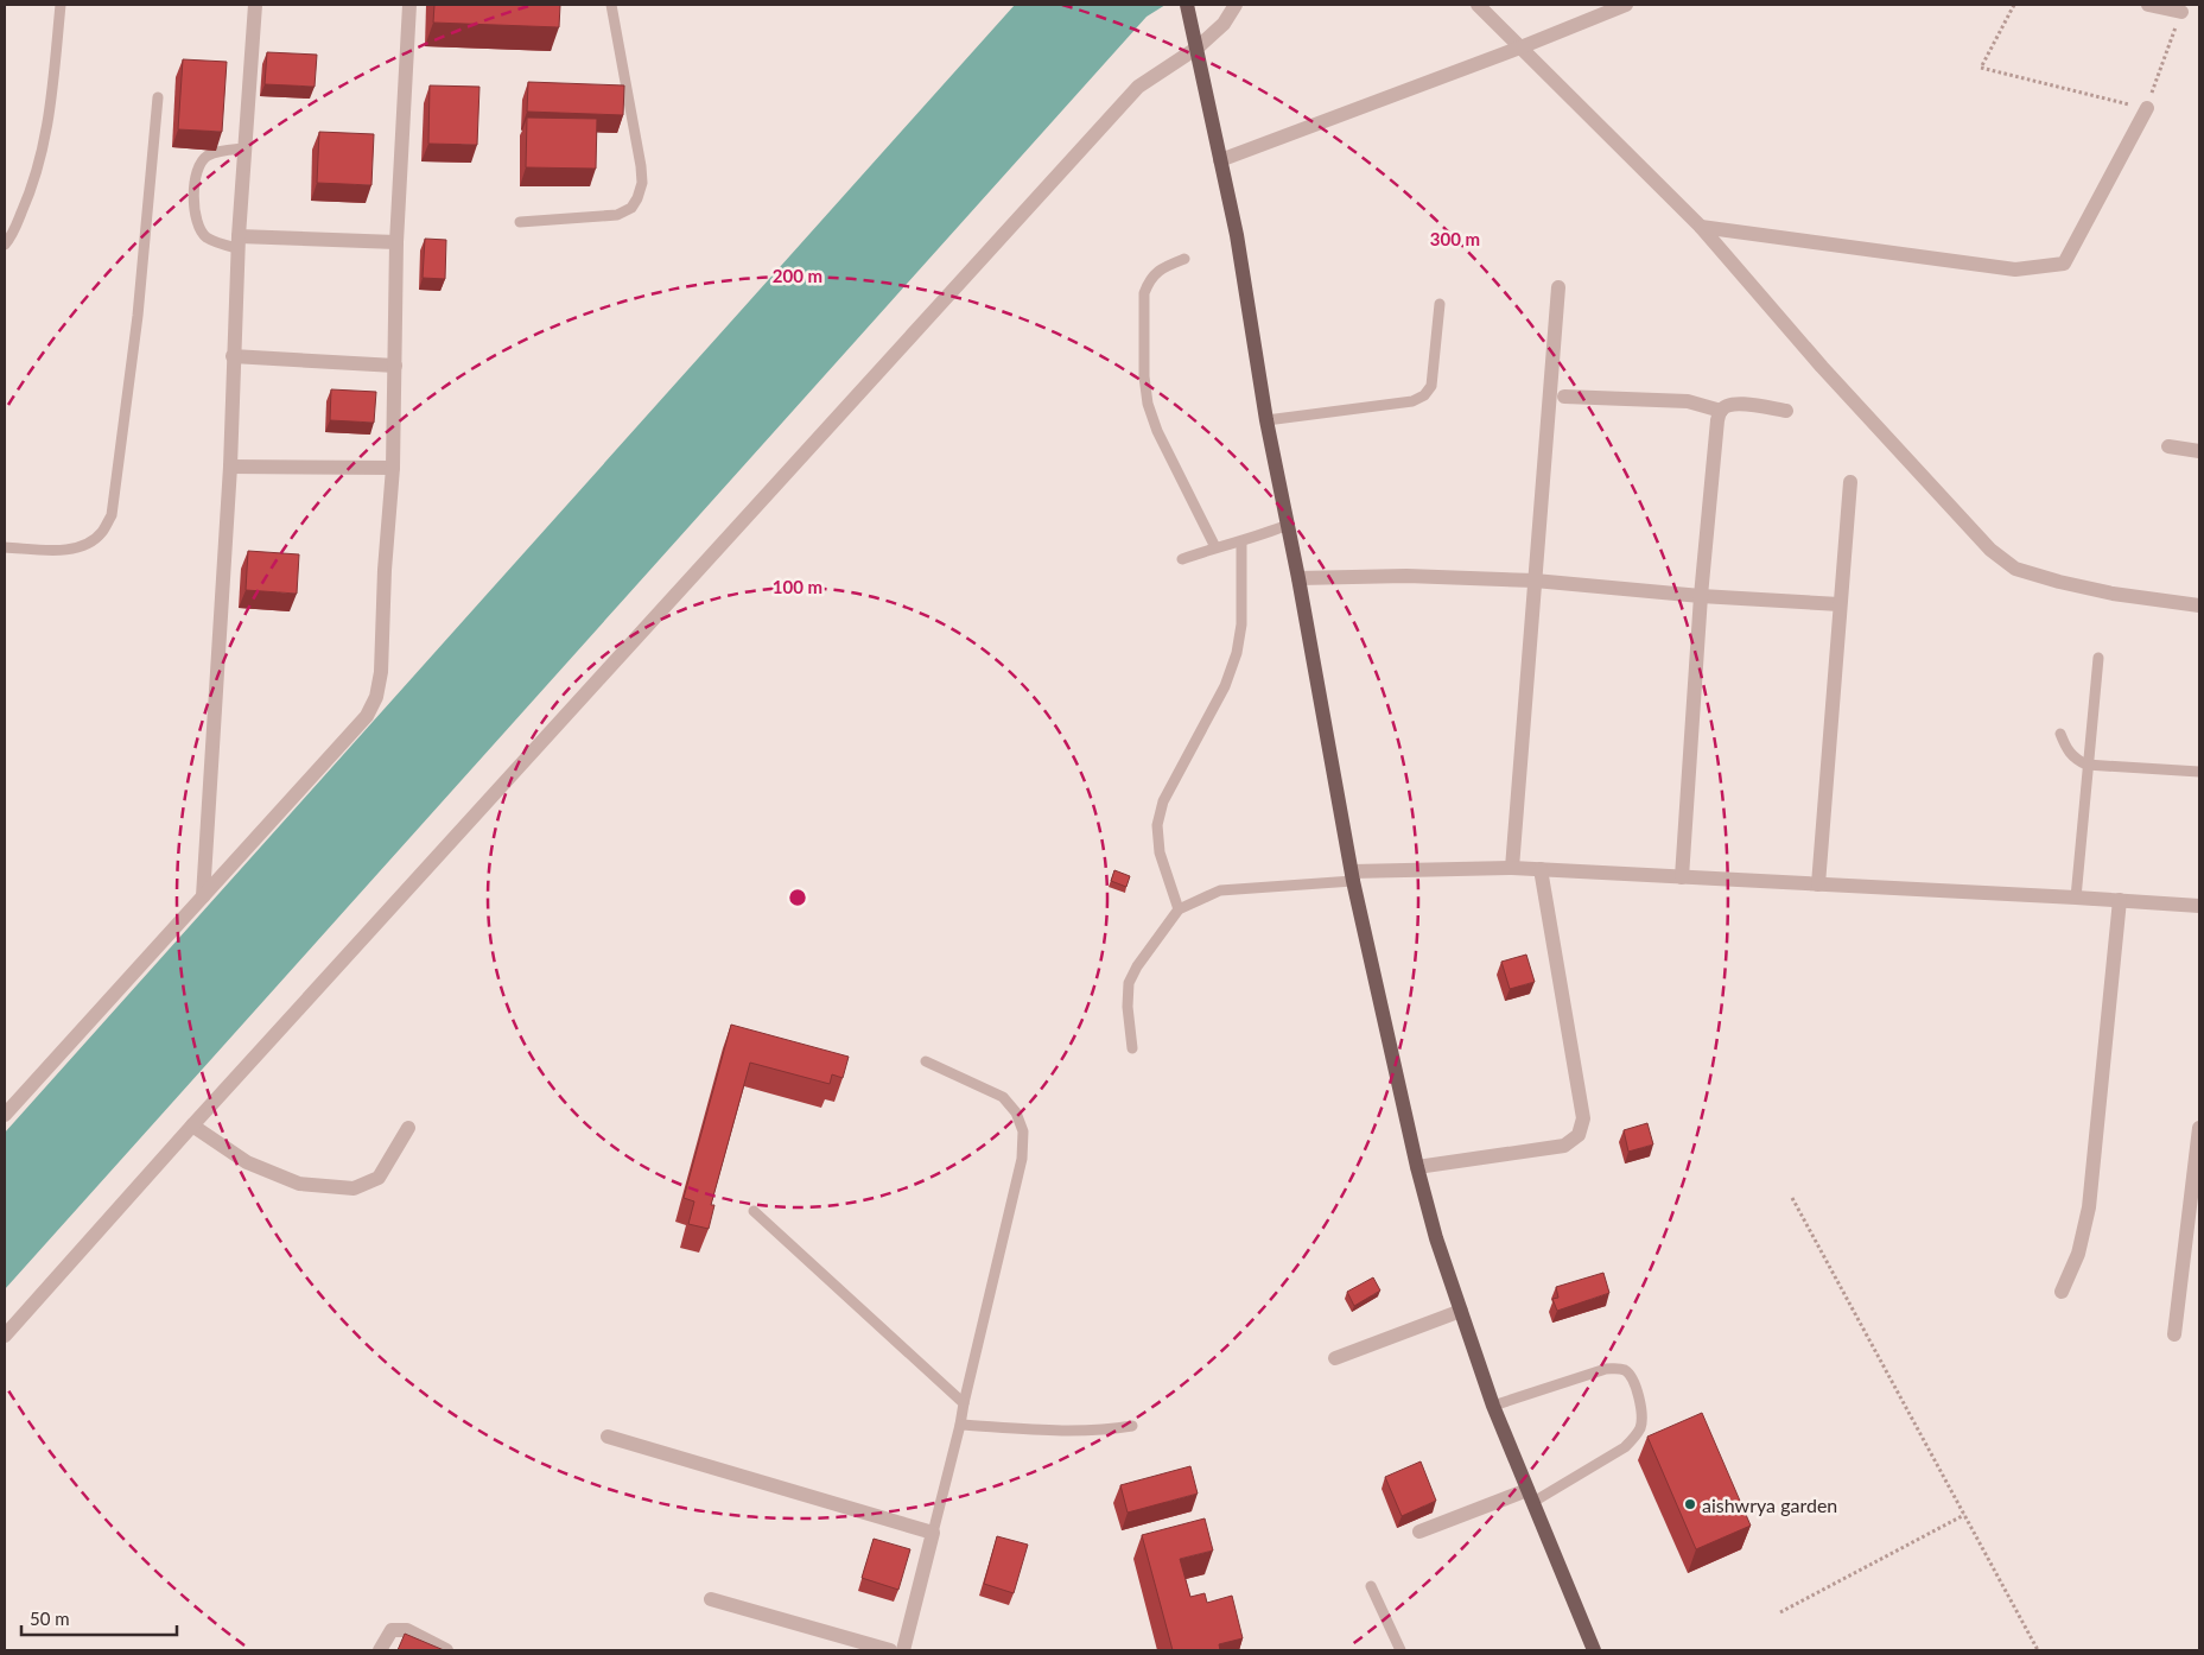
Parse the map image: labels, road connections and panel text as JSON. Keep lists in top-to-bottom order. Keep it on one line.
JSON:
{"places":["aishwrya garden"],"scale_bar":"50 m","rings":["300 m","200 m","100 m"]}
